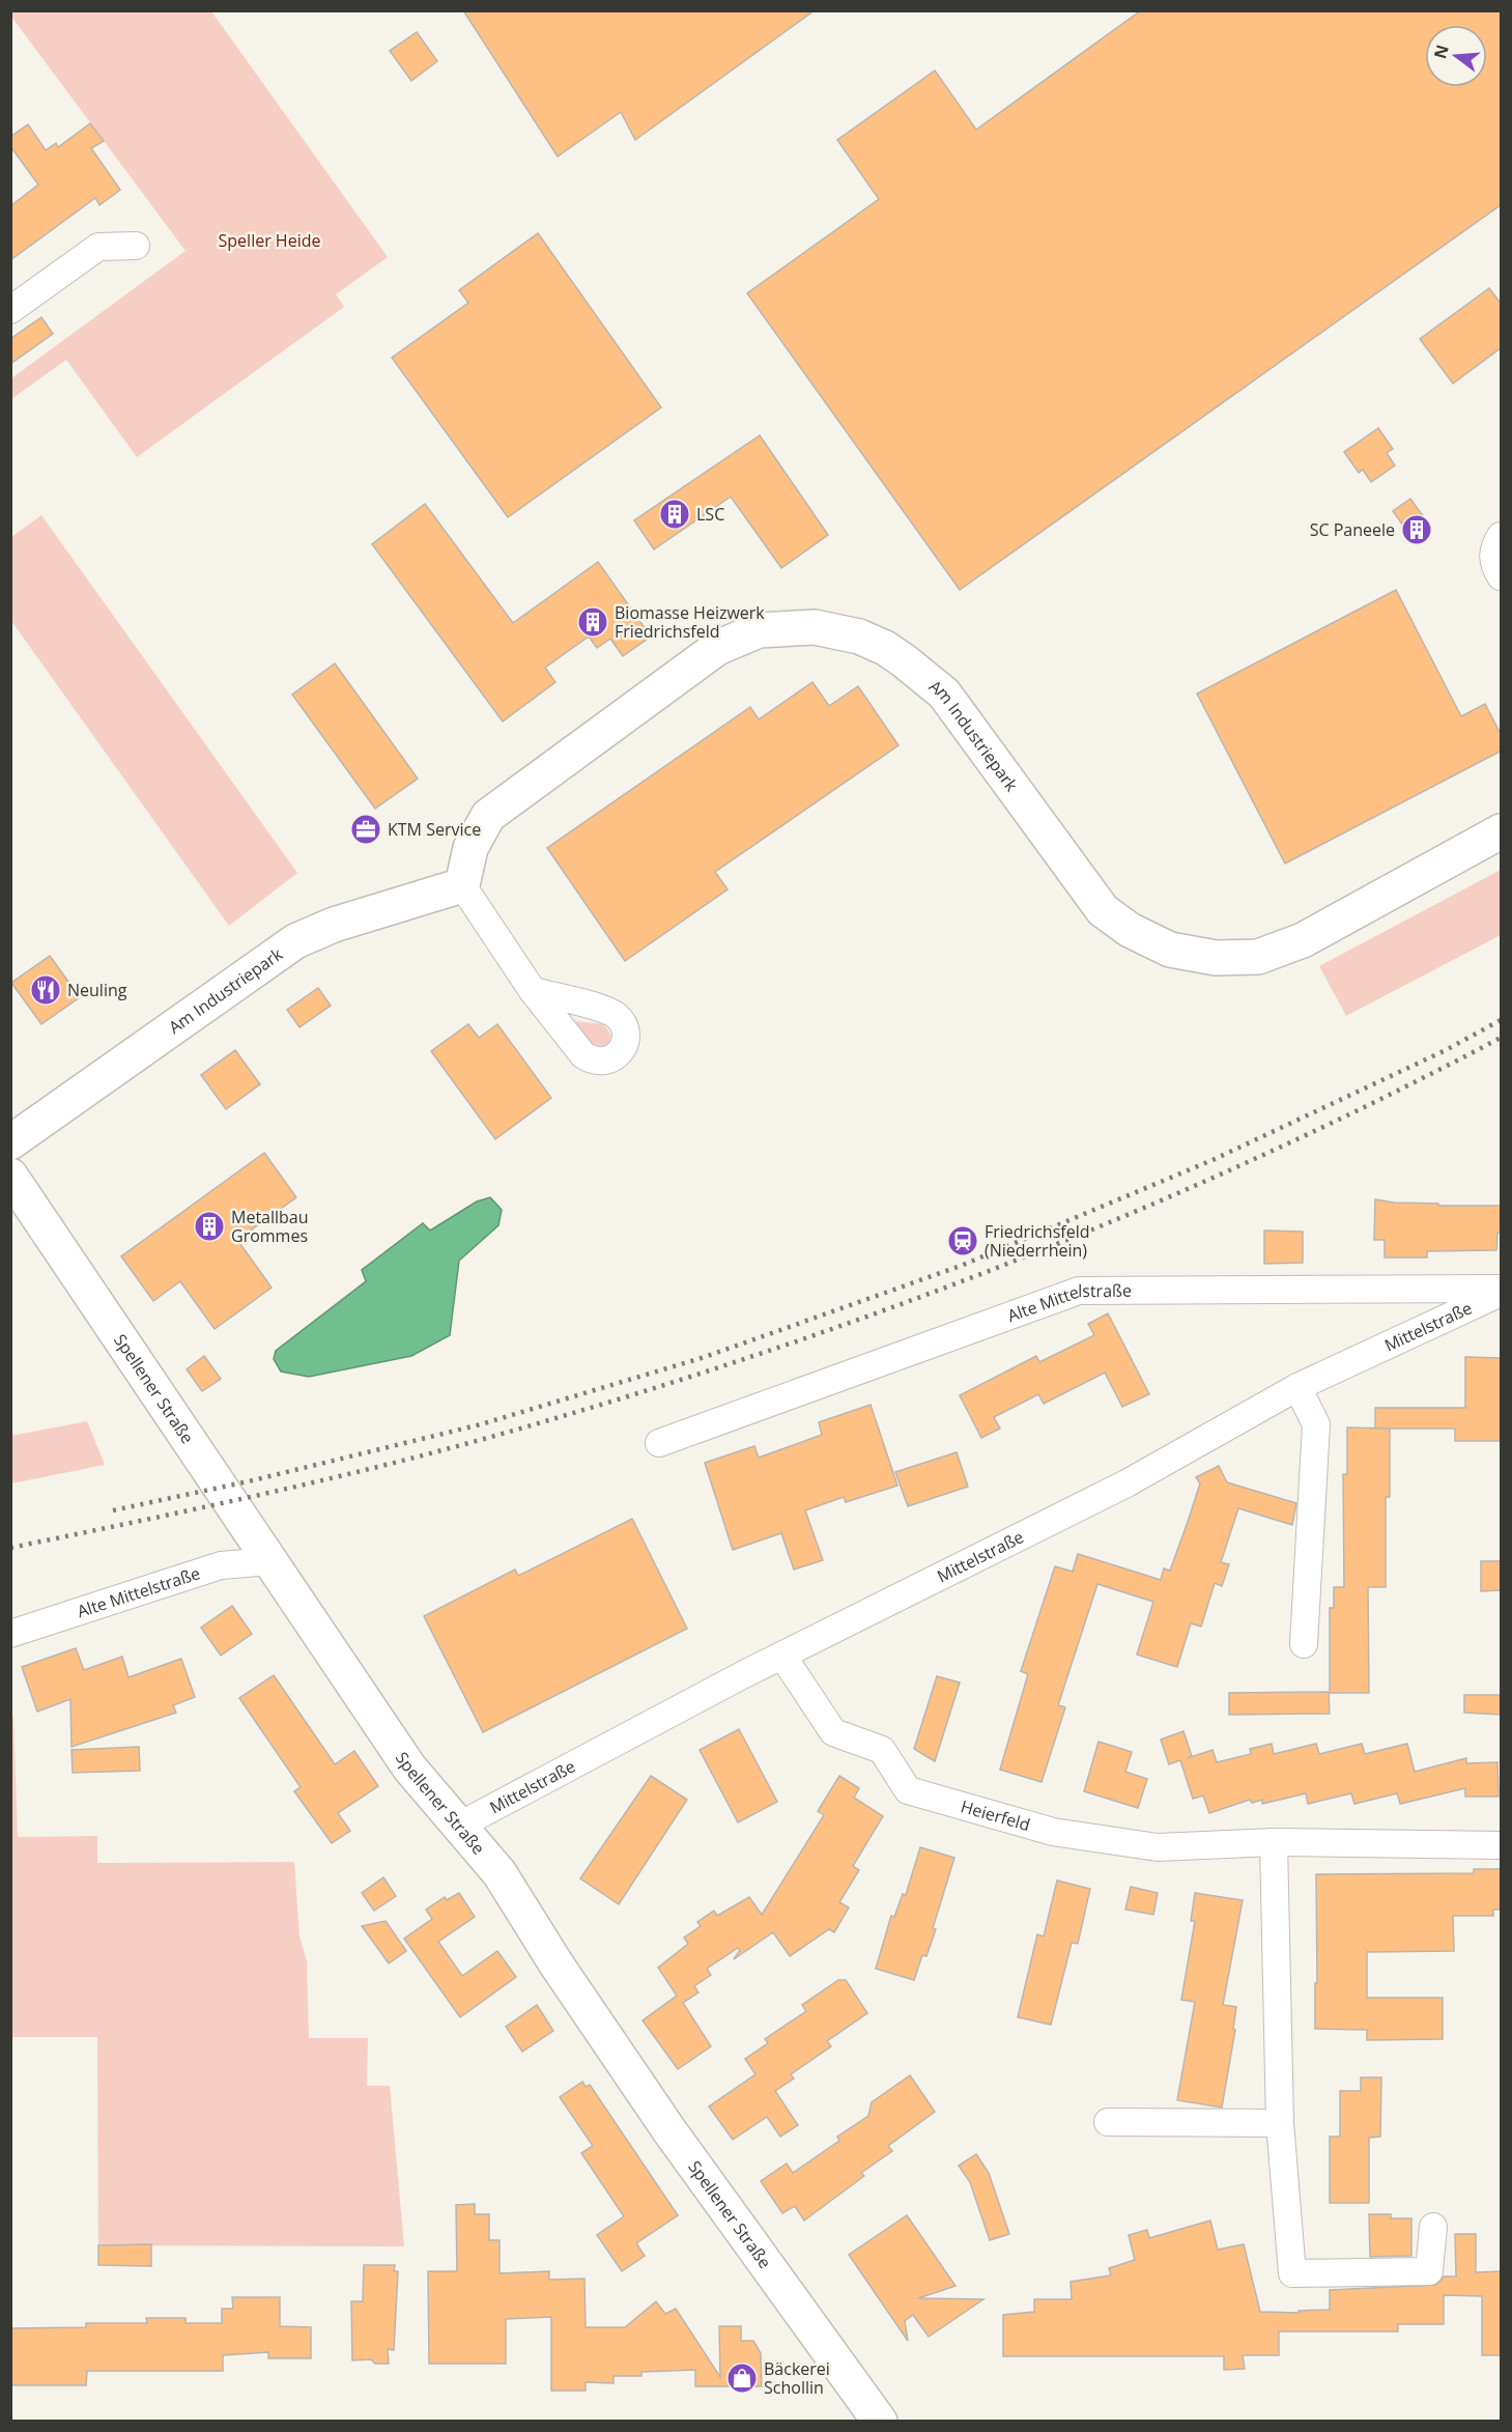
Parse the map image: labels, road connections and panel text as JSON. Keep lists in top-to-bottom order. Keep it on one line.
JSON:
{"streets":{"street":["Am Industriepark","Alte Mittelstraße","Mittelstraße","Spellener Straße","Heierfeld"]},"crossings":[["Alte Mittelstraße","Mittelstraße"],["Alte Mittelstraße","Spellener Straße"],["Mittelstraße","Spellener Straße"],["Mittelstraße","Heierfeld"]],"parks":["Speller Heide"],"places":{"building":["LSC","SC Paneele","Biomasse Heizwerk Friedrichsfeld","Metallbau Grommes"],"office":["KTM Service"],"restaurant":["Neuling"],"station":["Friedrichsfeld (Niederrhein)"],"shop":["Bäckerei Schollin"]},"north":"left"}
